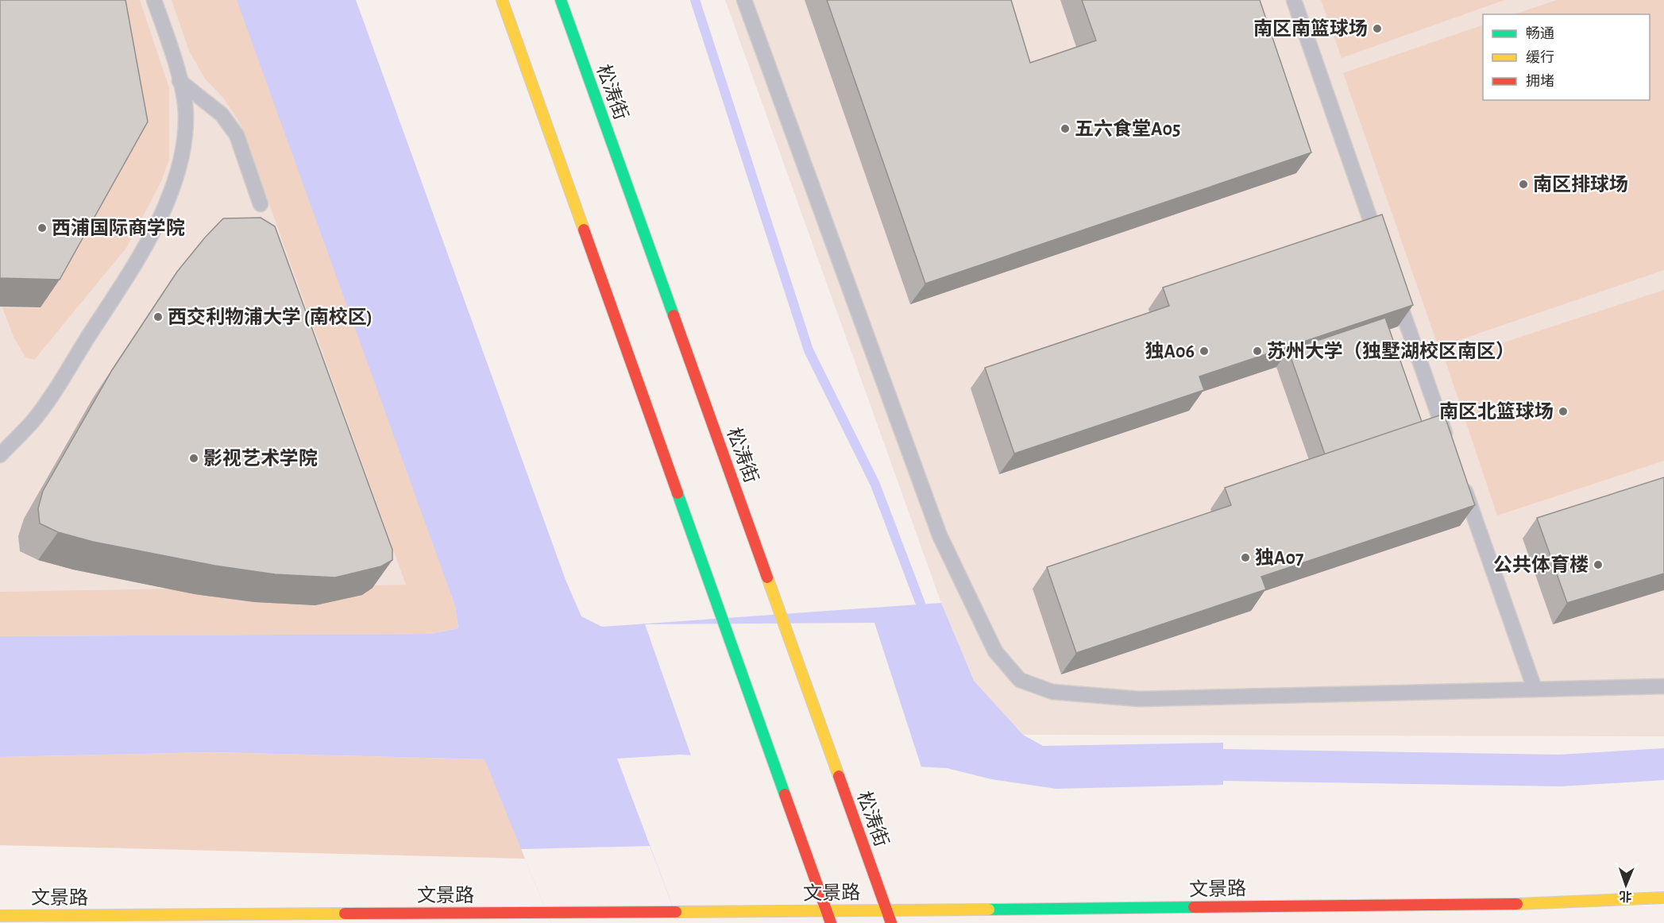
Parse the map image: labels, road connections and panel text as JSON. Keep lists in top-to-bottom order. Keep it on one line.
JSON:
{"streets":{"main road":["松涛街","文景路"]},"crossings":[["松涛街","文景路"]],"places":["南区南篮球场","五六食堂A05","南区排球场","西浦国际商学院","西交利物浦大学 (南校区)","独A06","苏州大学（独墅湖校区南区）","南区北篮球场","影视艺术学院","独A07","公共体育楼"],"legend":["畅通","缓行","拥堵"],"north":"bottom"}
